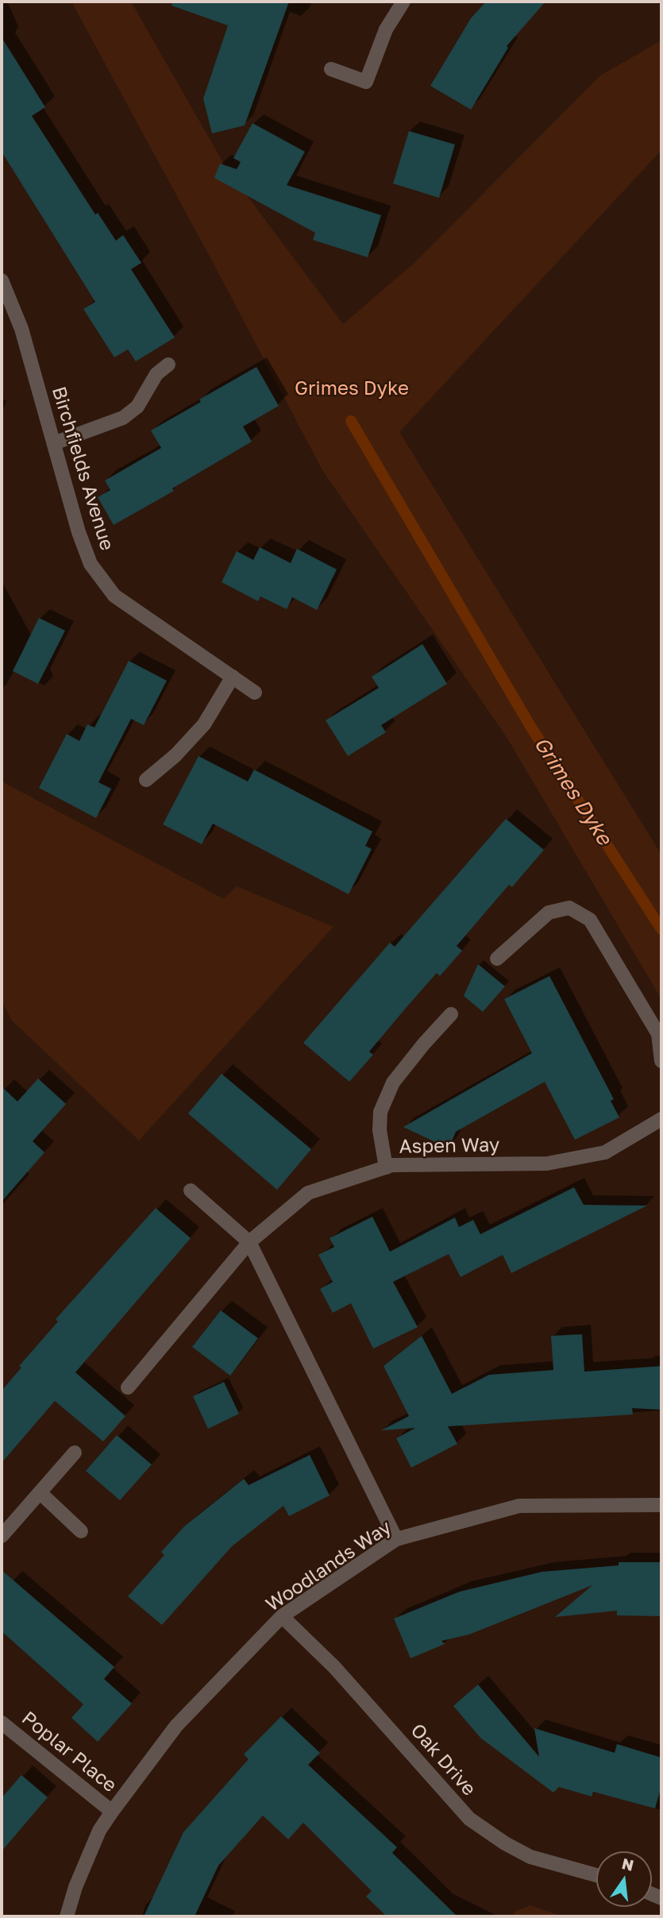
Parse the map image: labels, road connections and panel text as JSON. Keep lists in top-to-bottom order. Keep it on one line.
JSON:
{"streets":{"street":["Birchfields Avenue","Aspen Way","Woodlands Way","Poplar Place","Oak Drive"]},"crossings":[["Woodlands Way","Poplar Place"],["Woodlands Way","Oak Drive"]],"water":["Grimes Dyke"],"parks":["Grimes Dyke"],"north":"top"}
